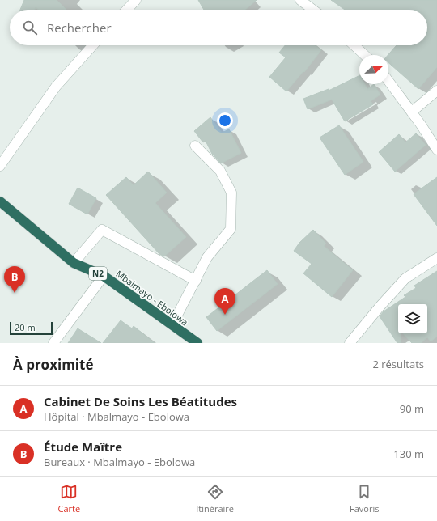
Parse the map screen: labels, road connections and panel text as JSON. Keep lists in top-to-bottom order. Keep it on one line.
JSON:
{"streets":{"highway":["N2","Mbalmayo - Ebolowa"]},"scale_bar":"20 m","north":"top right","page":{"search":"Rechercher","pins":["B","A"],"scale":"20 m","heading":["À proximité","2 résultats"],"list":[{"mark":"A","name":"Cabinet De Soins Les Béatitudes","note":"Hôpital · Mbalmayo - Ebolowa","value":"90 m"},{"mark":"B","name":"Étude Maître","note":"Bureaux · Mbalmayo - Ebolowa","value":"130 m"}],"nav":["Carte","Itinéraire","Favoris"]}}
